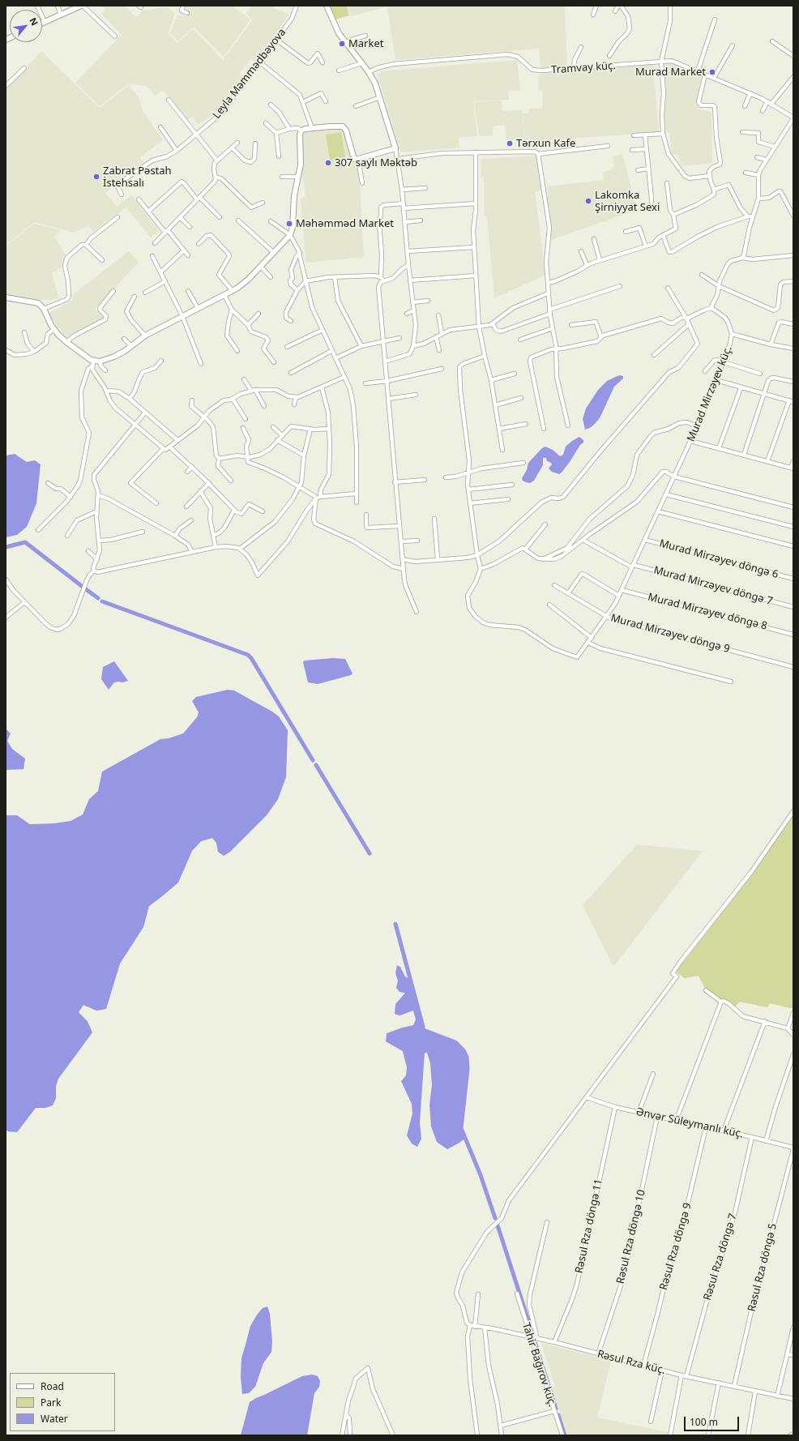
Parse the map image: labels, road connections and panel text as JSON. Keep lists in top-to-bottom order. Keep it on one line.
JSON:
{"streets":{"street":["Tramvay küç.","Leyla Məmmədbəyova","Murad Mirzəyev küç.","Murad Mirzəyev döngə 6","Murad Mirzəyev döngə 7","Murad Mirzəyev döngə 8","Murad Mirzəyev döngə 9","Ənvər Süleymanlı küç.","Rəsul Rza döngə 11","Rəsul Rza döngə 10","Rəsul Rza döngə 9","Rəsul Rza döngə 7","Rəsul Rza döngə 5","Rəsul Rza küç.","Tahir Bağırov küç."]},"crossings":[["Murad Mirzəyev küç.","Murad Mirzəyev döngə 6"],["Murad Mirzəyev küç.","Murad Mirzəyev döngə 7"],["Murad Mirzəyev küç.","Murad Mirzəyev döngə 8"],["Murad Mirzəyev küç.","Murad Mirzəyev döngə 9"],["Ənvər Süleymanlı küç.","Rəsul Rza döngə 11"],["Ənvər Süleymanlı küç.","Rəsul Rza döngə 10"],["Ənvər Süleymanlı küç.","Rəsul Rza döngə 9"],["Ənvər Süleymanlı küç.","Rəsul Rza döngə 7"],["Ənvər Süleymanlı küç.","Rəsul Rza döngə 5"],["Rəsul Rza döngə 11","Rəsul Rza küç."],["Rəsul Rza döngə 10","Rəsul Rza küç."],["Rəsul Rza döngə 9","Rəsul Rza küç."],["Rəsul Rza döngə 7","Rəsul Rza küç."],["Rəsul Rza döngə 5","Rəsul Rza küç."],["Rəsul Rza küç.","Tahir Bağırov küç."]],"places":["Market","Murad Market","Tərxun Kafe","307 saylı Məktəb","Zabrat Pəstah İstehsalı","Lakomka Şirniyyat Sexi","Məhəmməd Market"],"legend":["Road","Park","Water"],"scale_bar":"100 m","north":"top right"}
